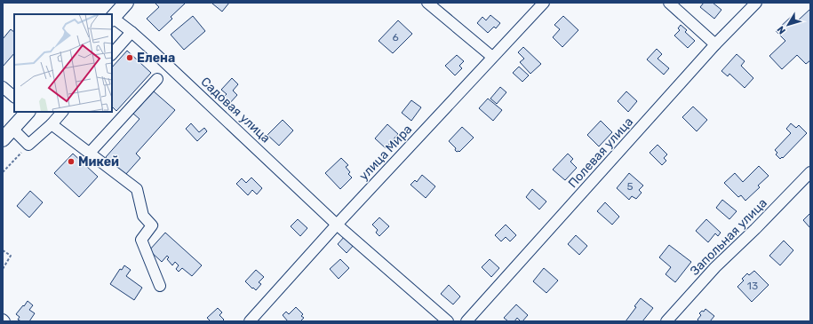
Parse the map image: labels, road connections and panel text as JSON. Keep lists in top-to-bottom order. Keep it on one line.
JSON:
{"streets":{"street":["Садовая улица","улица Мира","Полевая улица","Запольная улица"]},"crossings":[["Садовая улица","улица Мира"]],"places":["Елена","Микей"],"house_numbers":["6","5","13"],"north":"bottom left"}
